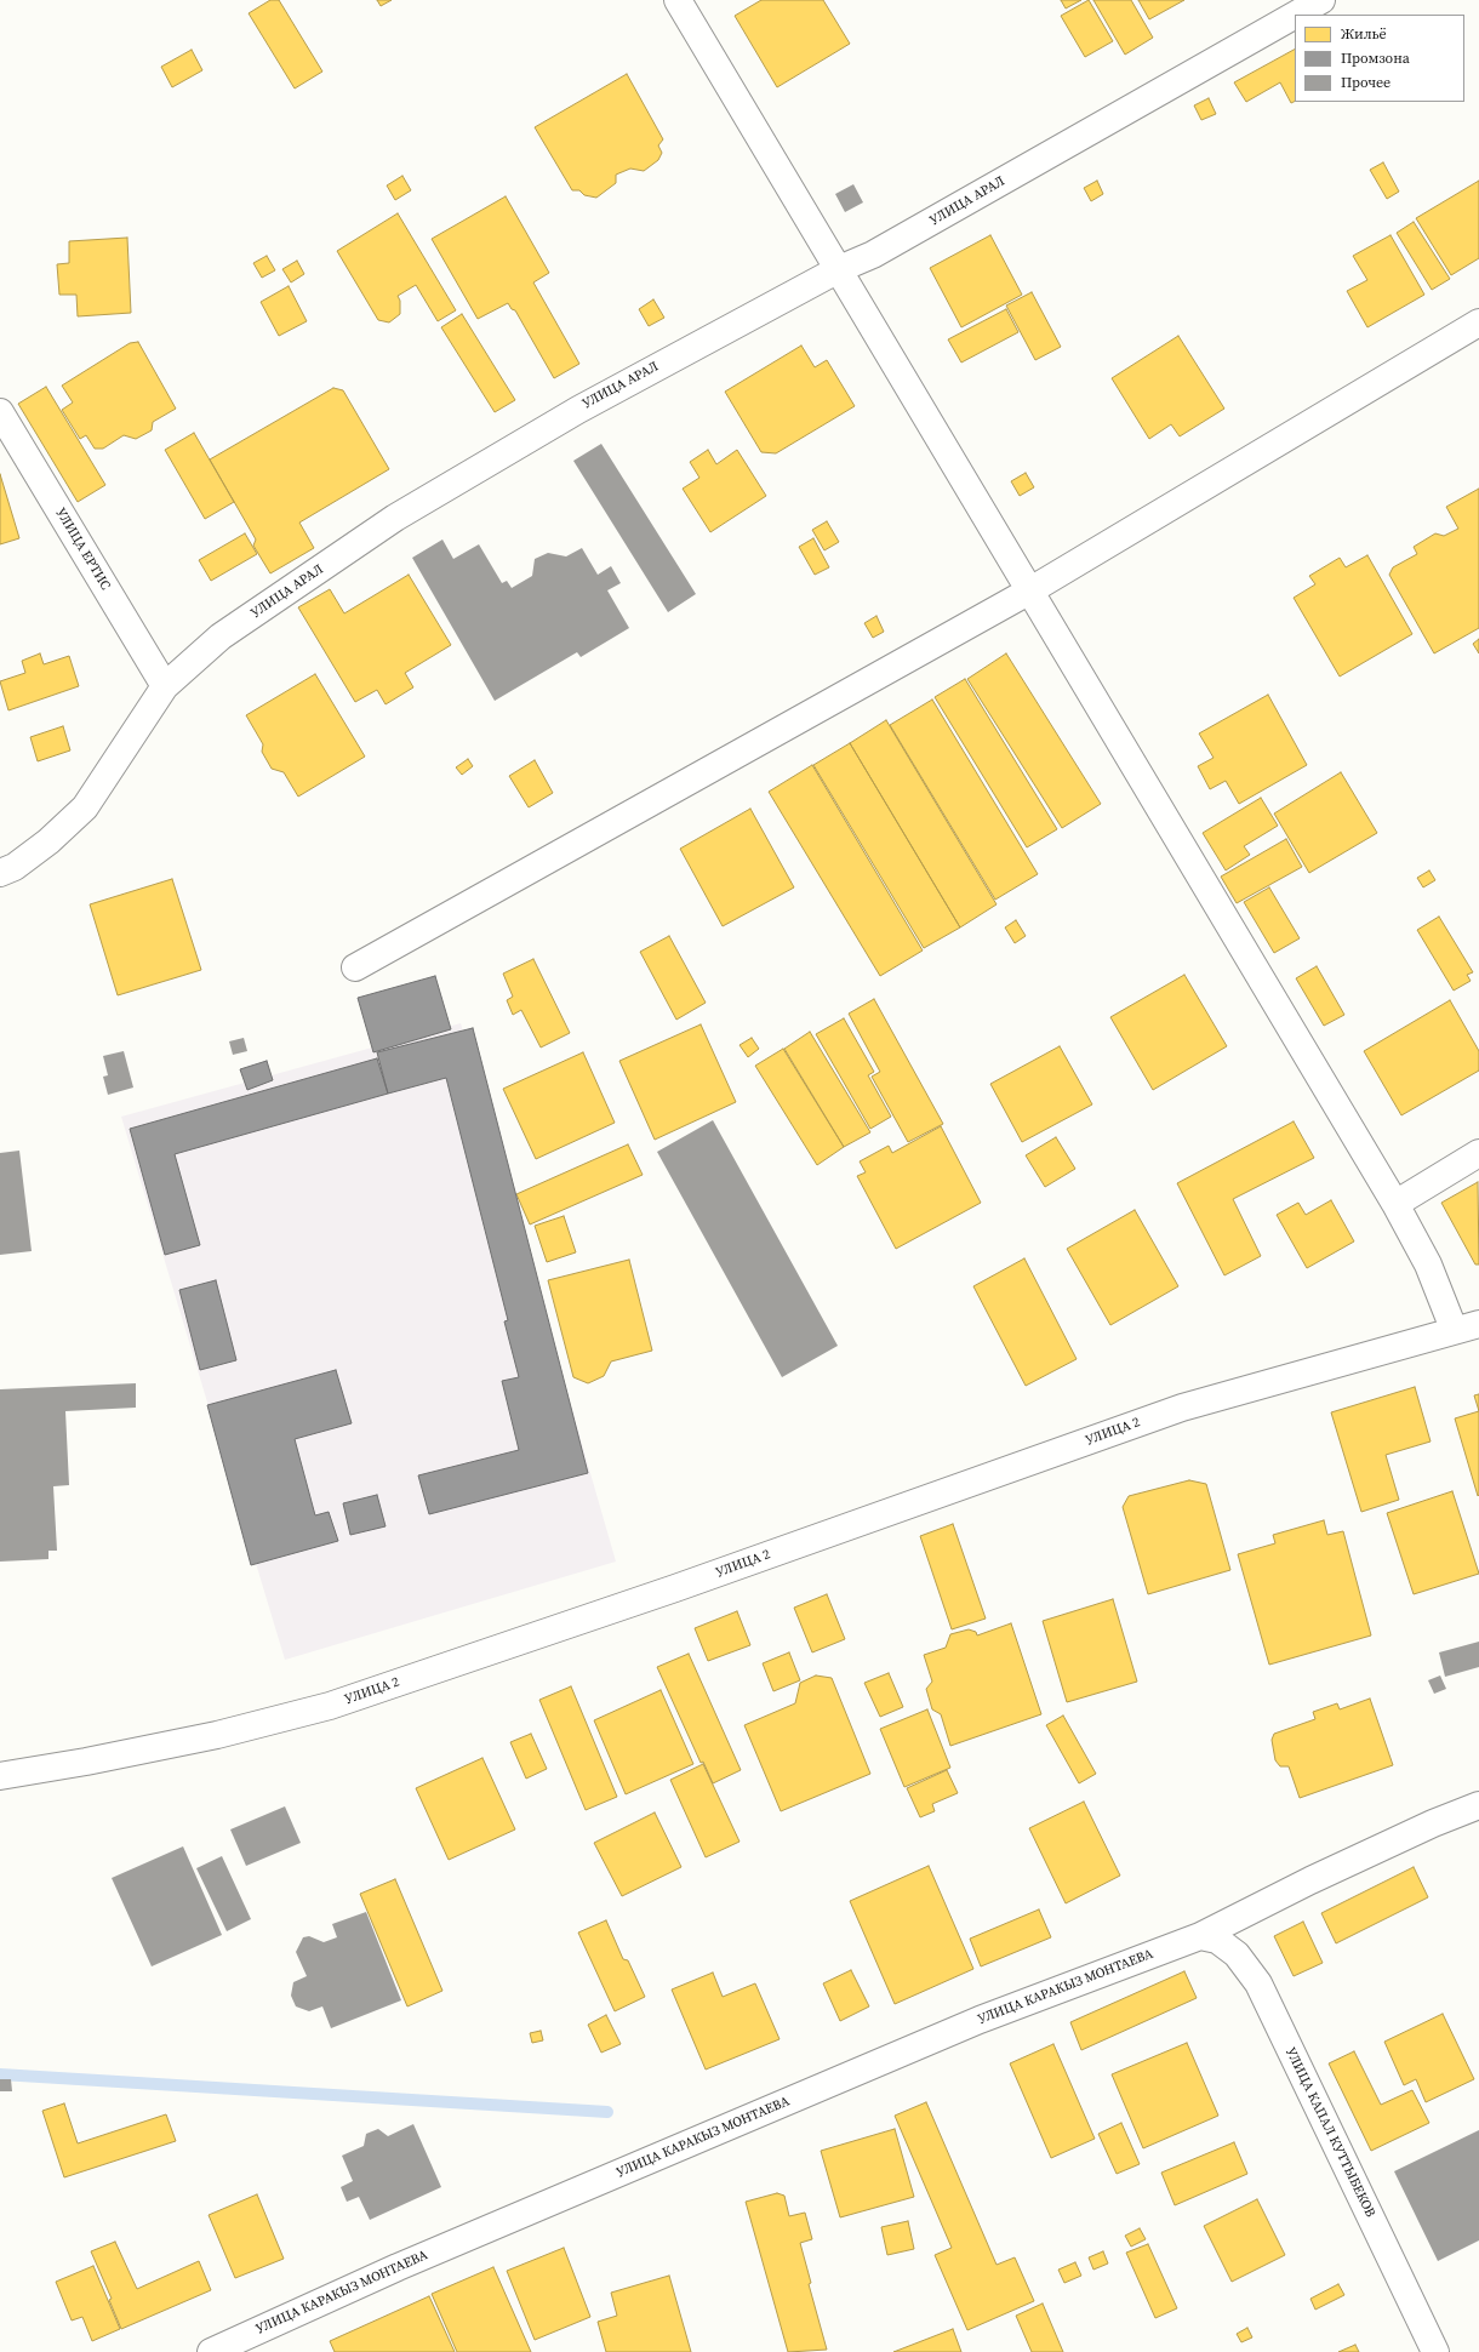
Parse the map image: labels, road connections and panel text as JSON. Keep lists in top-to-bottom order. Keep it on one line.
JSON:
{"streets":{"street":["УЛИЦА АРАЛ","УЛИЦА ЕРТИС","УЛИЦА 2","УЛИЦА КАРАКЫЗ МОНТАЕВА","УЛИЦА КАПАЛ КУТТЫБЕКОВ"]},"crossings":[["УЛИЦА АРАЛ","УЛИЦА ЕРТИС"],["УЛИЦА КАРАКЫЗ МОНТАЕВА","УЛИЦА КАПАЛ КУТТЫБЕКОВ"]],"legend":["Жильё","Промзона","Прочее"]}
